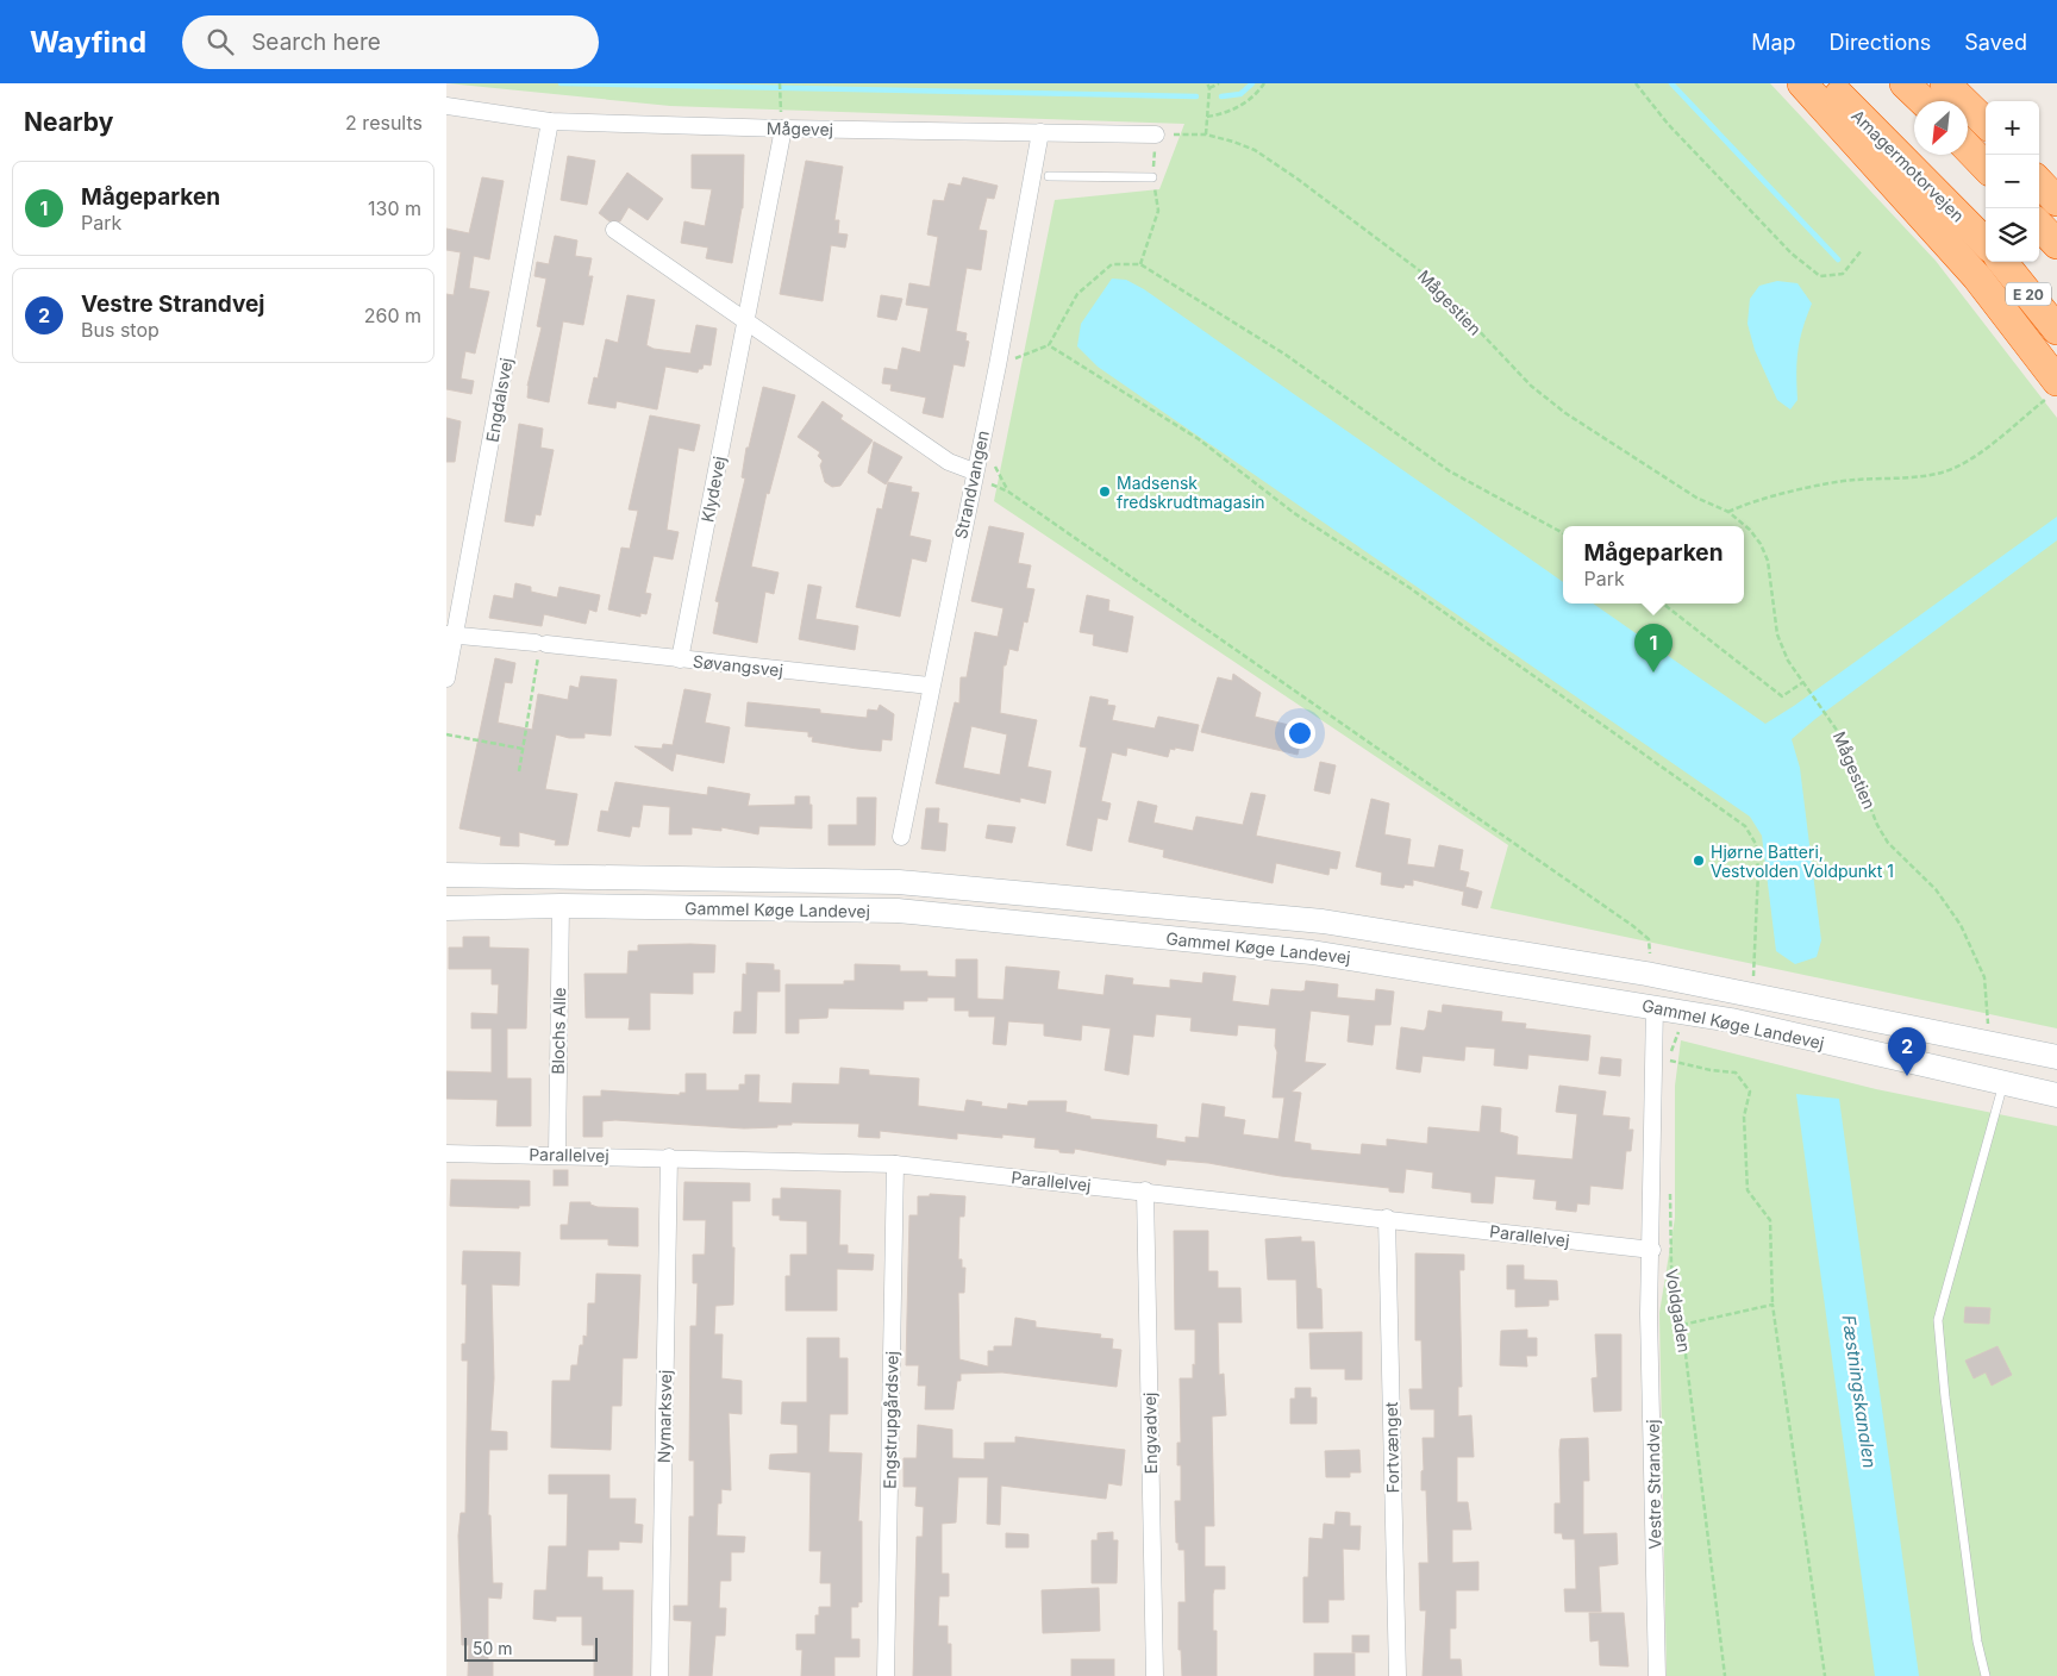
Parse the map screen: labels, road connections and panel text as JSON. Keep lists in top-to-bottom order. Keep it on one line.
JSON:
{"streets":{"highway":["Amagermotorvejen","E 20"],"main road":["Gammel Køge Landevej"],"street":["Mågevej","Engdalsvej","Strandvangen","Klydevej","Søvangsvej","Blochs Alle","Parallelvej","Nymarksvej","Engstrupgårdsvej","Engvadvej","Fortvænget","Vestre Strandvej"],"path":["Mågestien","Voldgaden"]},"crossings":[["Mågevej","Mågestien"],["Mågevej","Engdalsvej"],["Mågevej","Strandvangen"],["Mågevej","Klydevej"],["Engdalsvej","Søvangsvej"],["Strandvangen","Søvangsvej"],["Klydevej","Søvangsvej"],["Gammel Køge Landevej","Blochs Alle"],["Gammel Køge Landevej","Vestre Strandvej"],["Blochs Alle","Parallelvej"],["Parallelvej","Nymarksvej"],["Parallelvej","Engstrupgårdsvej"],["Parallelvej","Engvadvej"],["Parallelvej","Fortvænget"],["Parallelvej","Vestre Strandvej"]],"water":["Fæstningskanalen"],"places":["Madsensk fredskrudtmagasin","Hjørne Batteri, Vestvolden Voldpunkt 1"],"scale_bar":"50 m","north":"bottom left","page":{"header":"Wayfind","search":"Search here","nav":["Map","Directions","Saved"],"heading":["Nearby","2 results"],"map_buttons":["+","−"],"list":[{"mark":"1","name":"Mågeparken","note":"Park","value":"130 m"},{"mark":"2","name":"Vestre Strandvej","note":"Bus stop","value":"260 m"}],"popup":["Mågeparken","Park"],"pins":["1","2"],"scale":"50 m"}}
